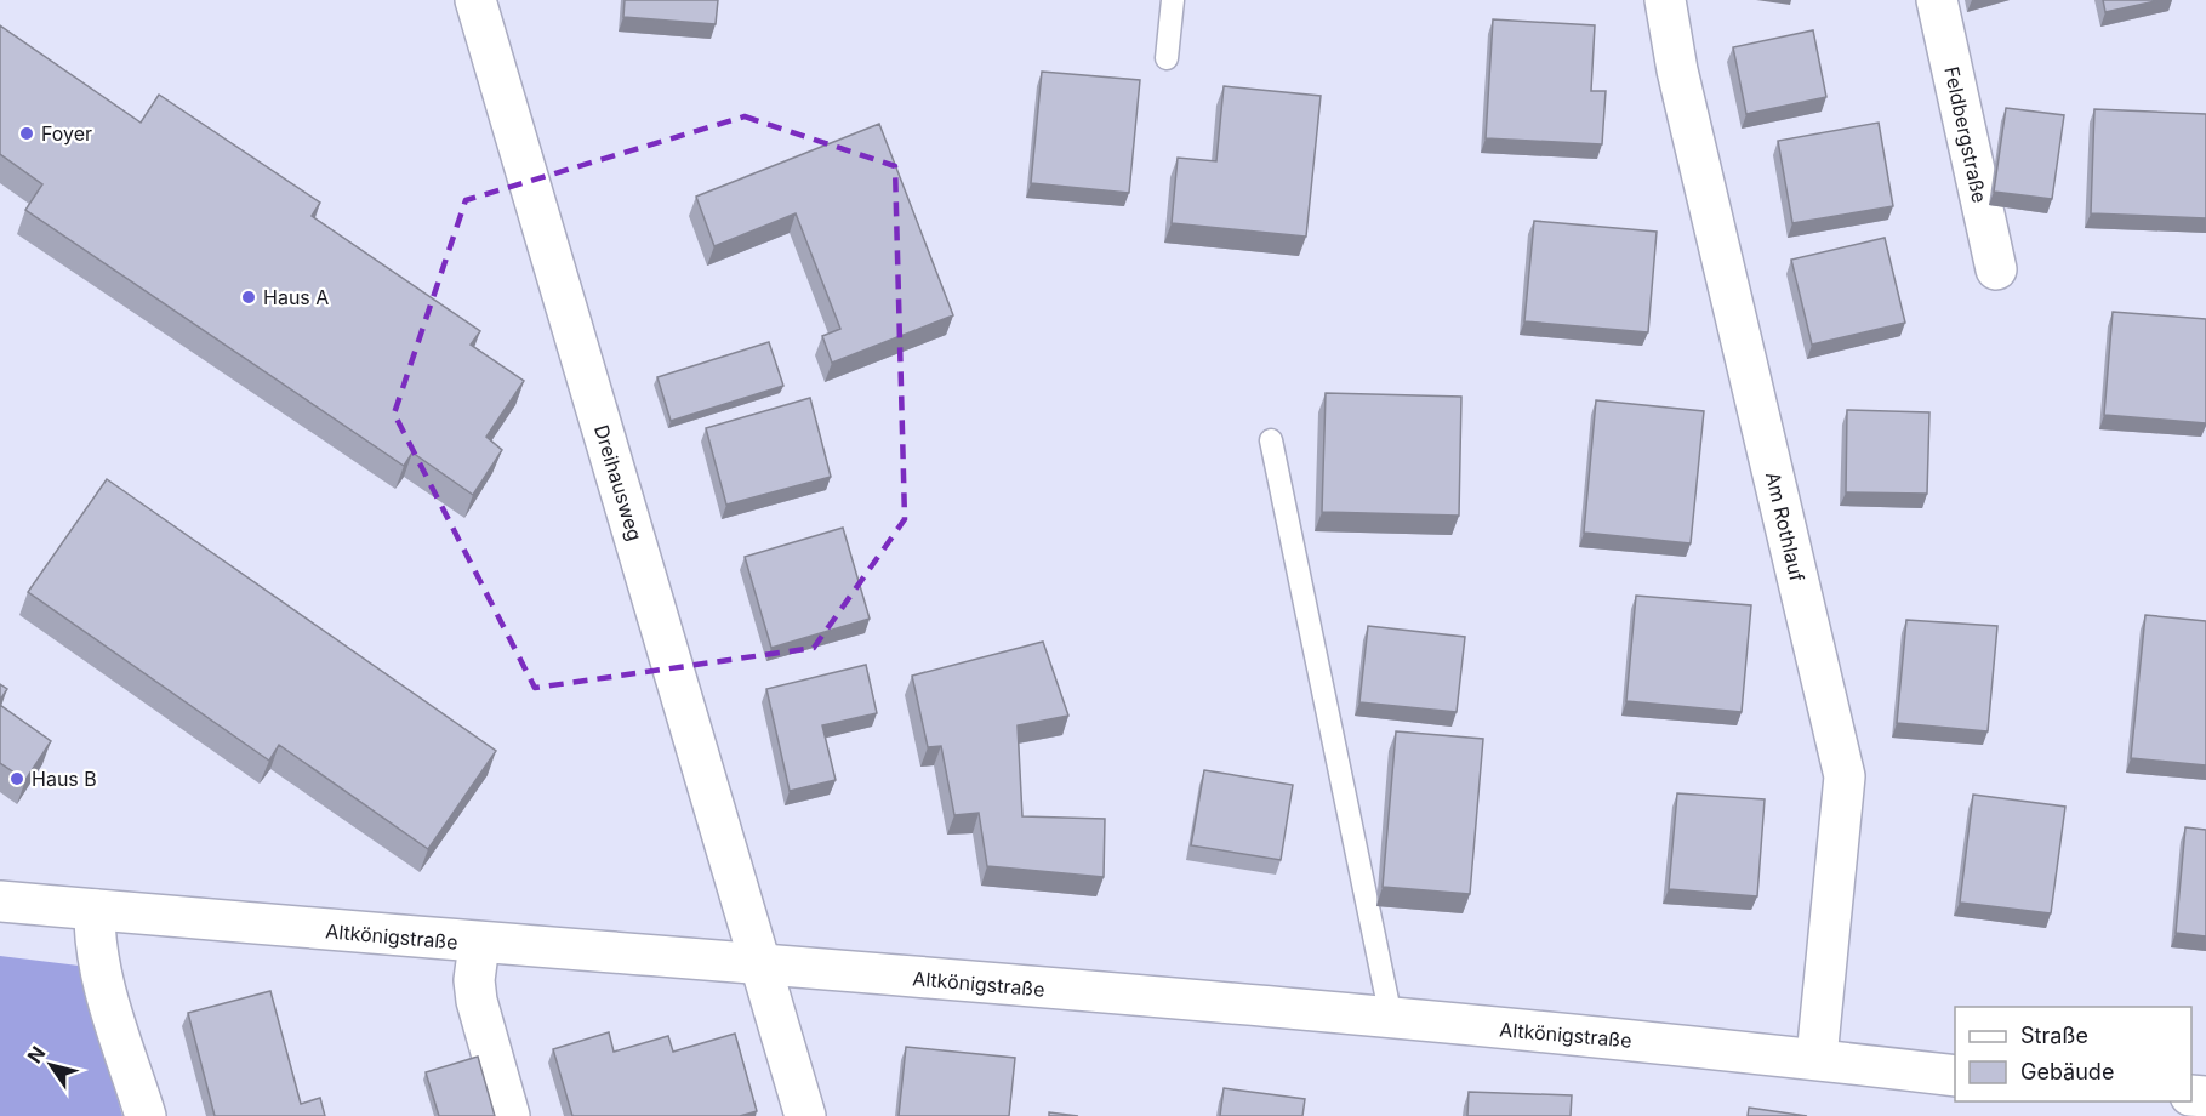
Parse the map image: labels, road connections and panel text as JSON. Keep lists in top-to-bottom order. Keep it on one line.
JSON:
{"streets":{"street":["Feldbergstraße","Dreihausweg","Am Rothlauf","Altkönigstraße"]},"crossings":[["Dreihausweg","Altkönigstraße"],["Am Rothlauf","Altkönigstraße"]],"places":["Foyer","Haus A","Haus B"],"legend":["Straße","Gebäude"],"north":"top left"}
